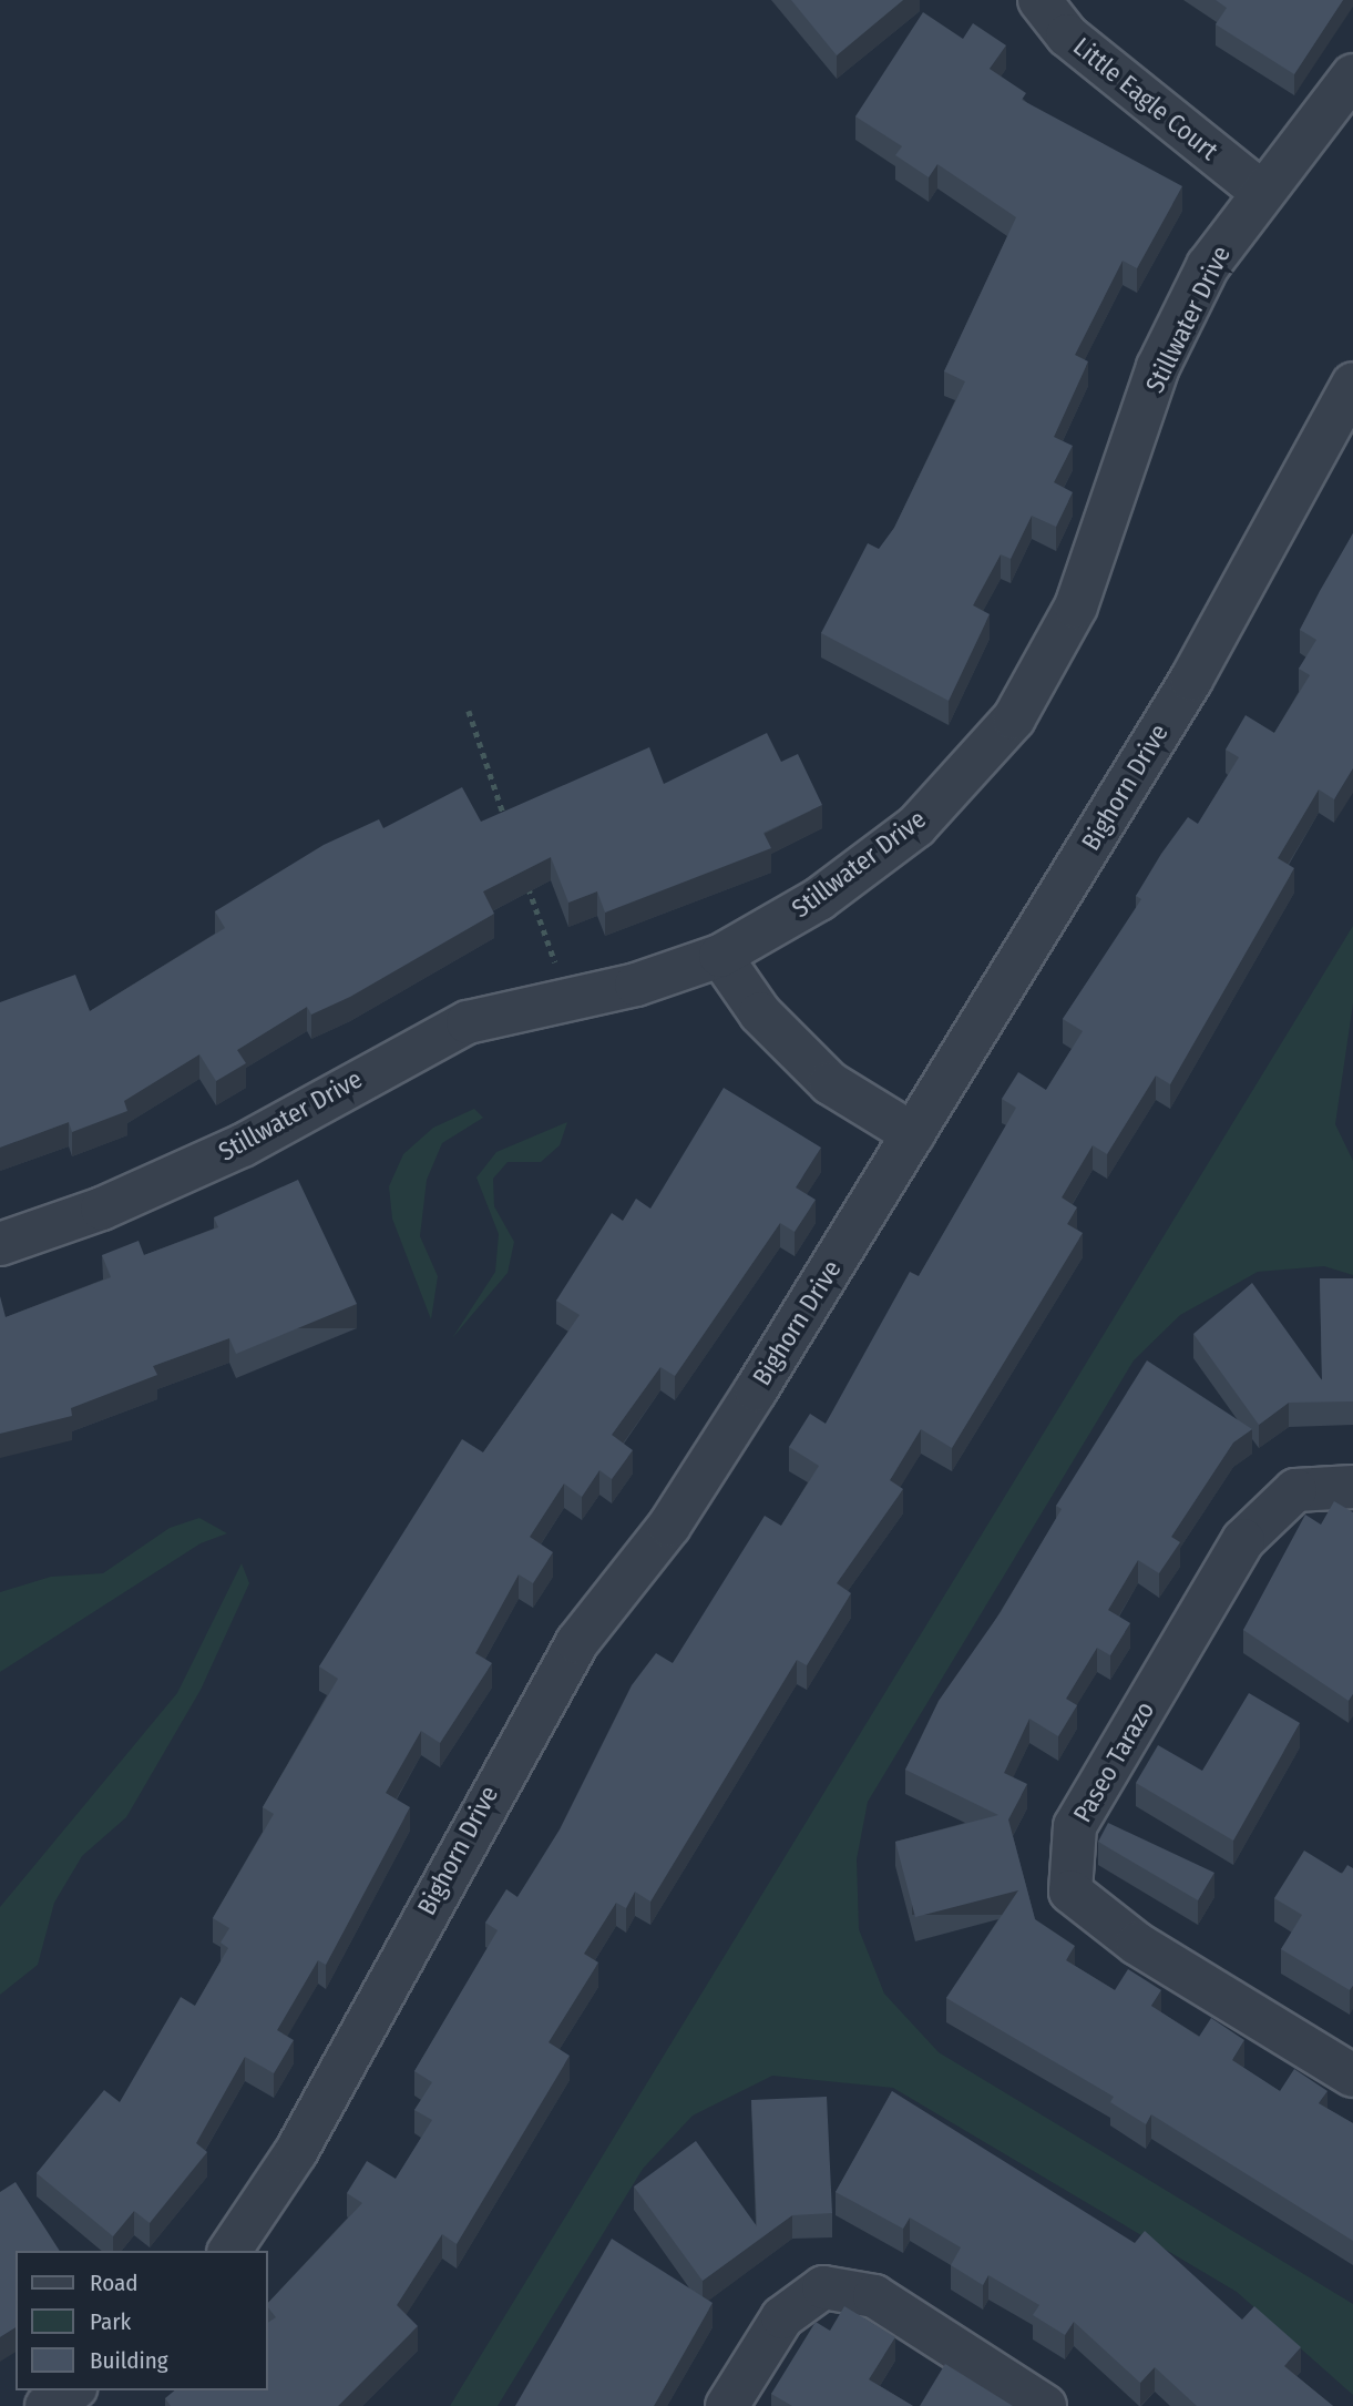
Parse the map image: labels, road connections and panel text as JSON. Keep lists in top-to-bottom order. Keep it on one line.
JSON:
{"streets":{"street":["Little Eagle Court","Stillwater Drive","Bighorn Drive","Paseo Tarazo"]},"crossings":[["Little Eagle Court","Stillwater Drive"]],"legend":["Road","Park","Building"]}
